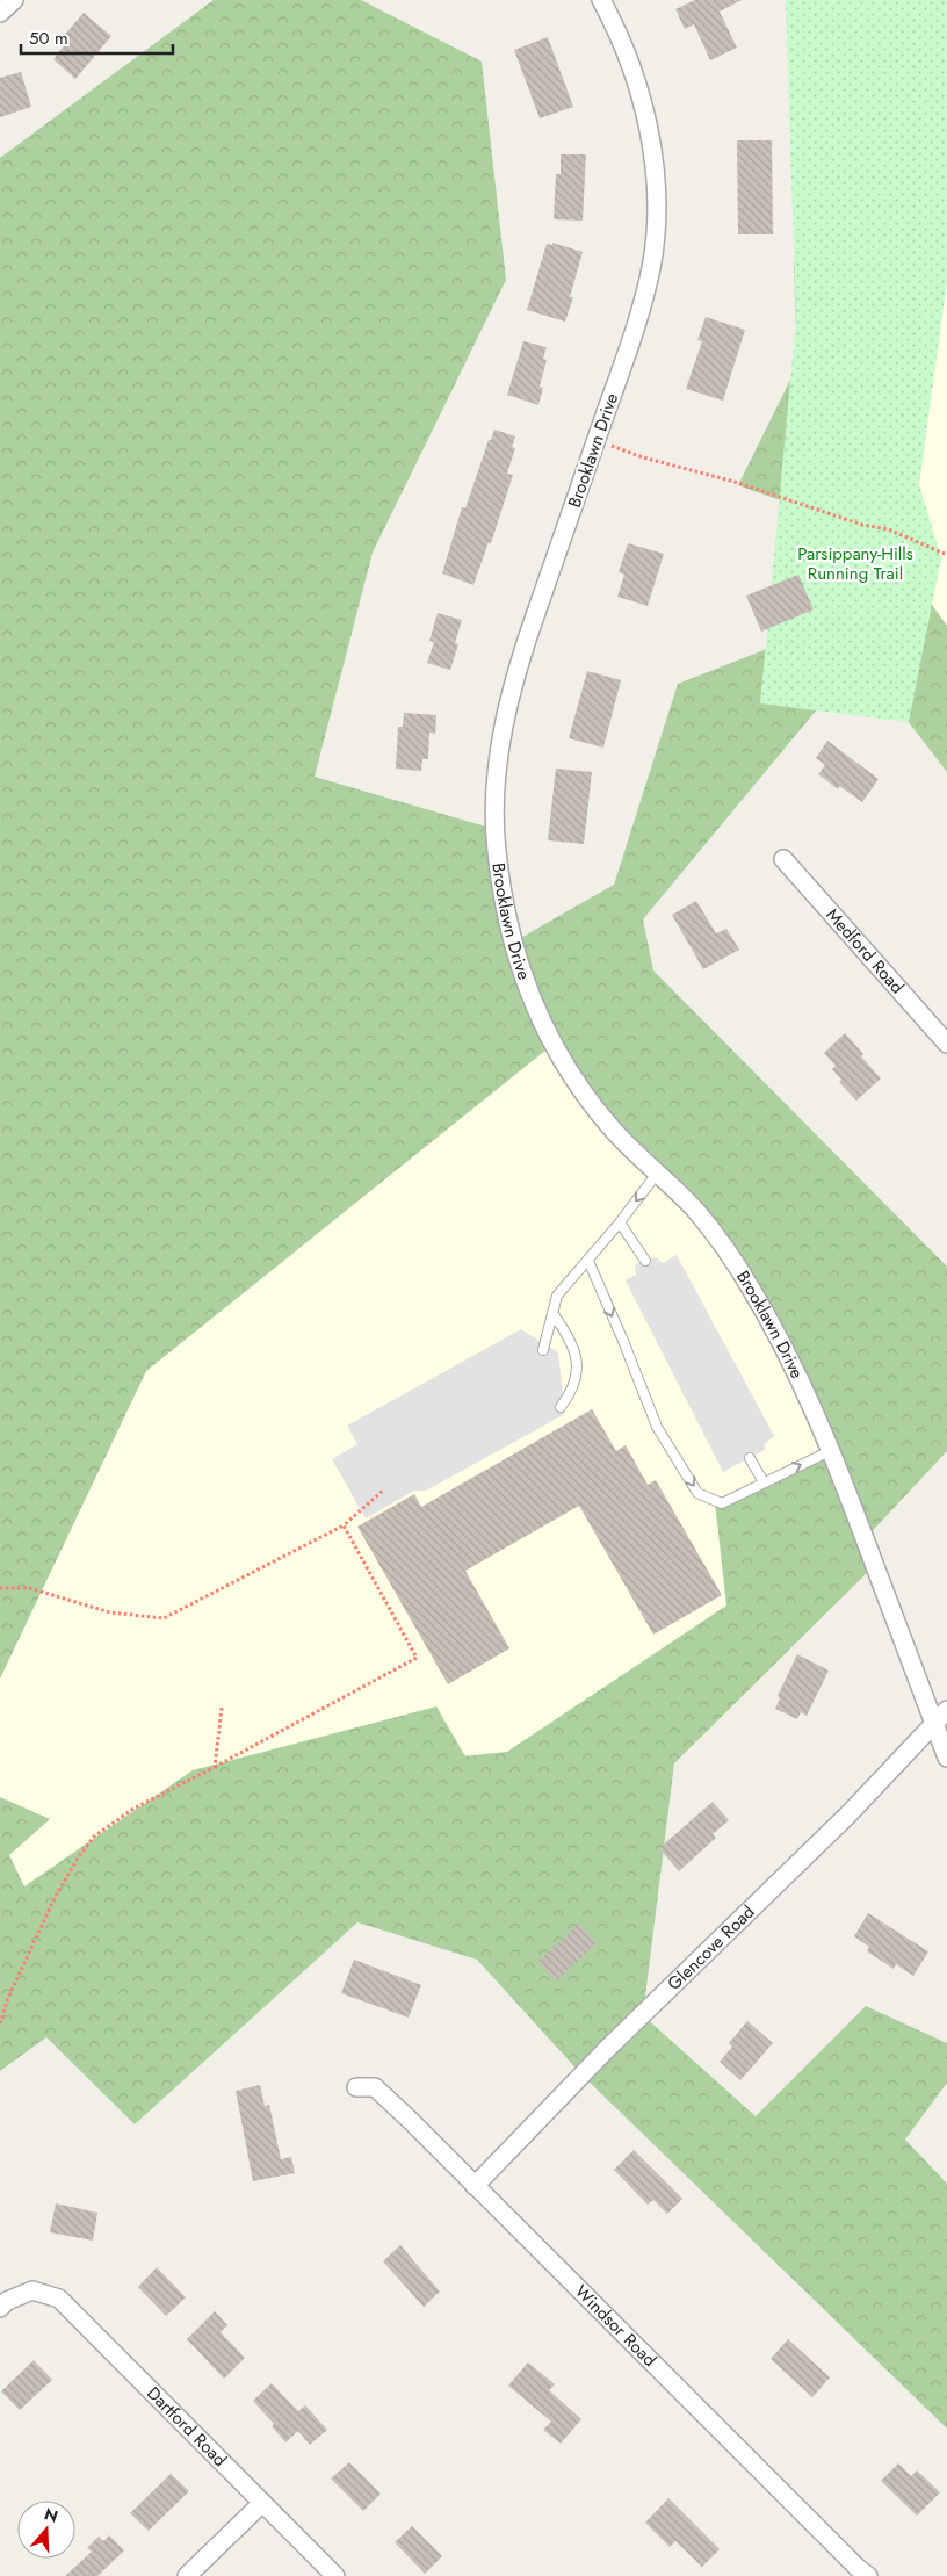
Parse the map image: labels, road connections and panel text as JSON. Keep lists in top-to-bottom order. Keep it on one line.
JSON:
{"streets":{"street":["Brooklawn Drive","Medford Road","Glencove Road","Windsor Road","Dartford Road"]},"crossings":[["Brooklawn Drive","Glencove Road"],["Glencove Road","Windsor Road"]],"parks":["Parsippany-Hills Running Trail"],"scale_bar":"50 m","north":"top"}
